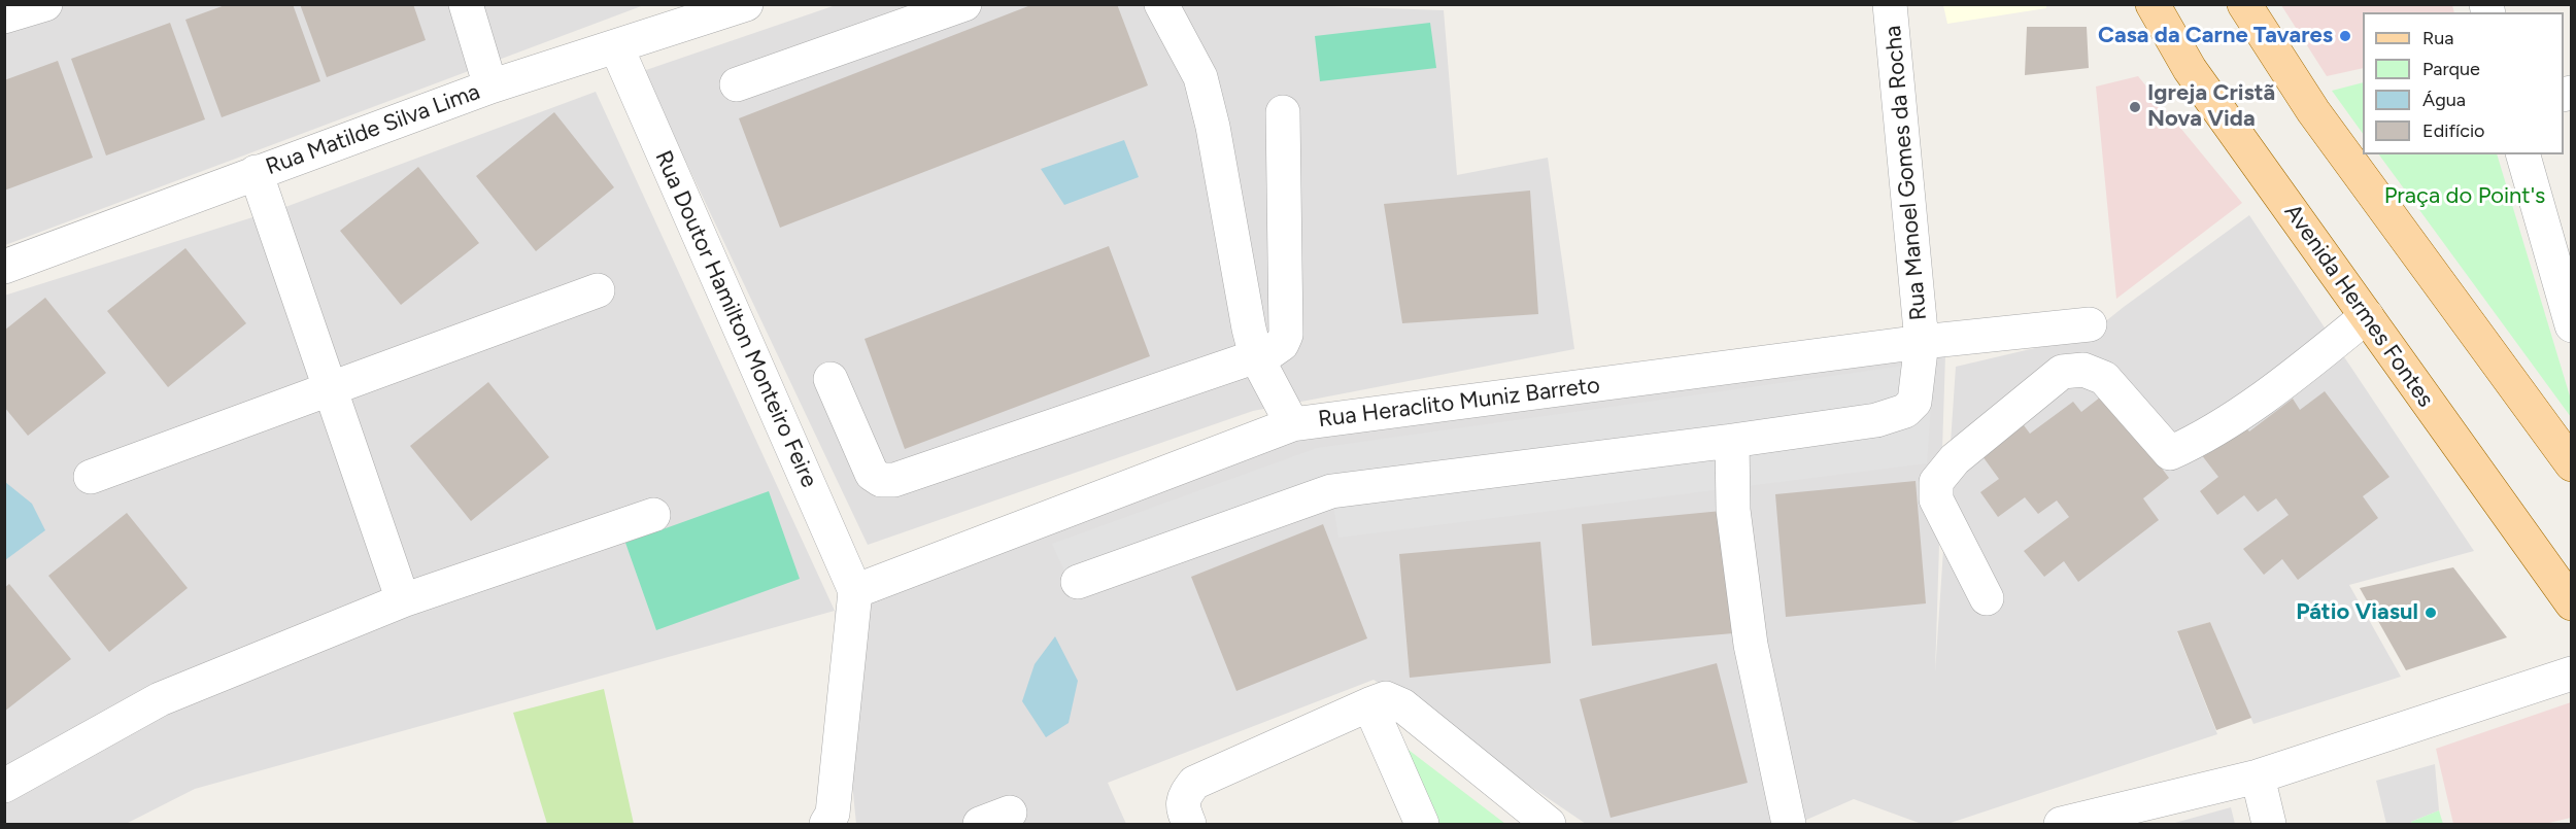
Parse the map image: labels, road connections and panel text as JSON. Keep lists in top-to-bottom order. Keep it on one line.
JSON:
{"streets":{"main road":["Avenida Hermes Fontes"],"street":["Rua Matilde Silva Lima","Rua Manoel Gomes da Rocha","Rua Doutor Hamilton Monteiro Feire","Rua Heraclito Muniz Barreto"]},"crossings":[["Rua Matilde Silva Lima","Rua Doutor Hamilton Monteiro Feire"],["Rua Manoel Gomes da Rocha","Rua Heraclito Muniz Barreto"],["Rua Doutor Hamilton Monteiro Feire","Rua Heraclito Muniz Barreto"]],"parks":["Praça do Point's"],"places":["Casa da Carne Tavares","Igreja Cristã Nova Vida","Pátio Viasul"],"legend":["Rua","Parque","Água","Edifício"]}
